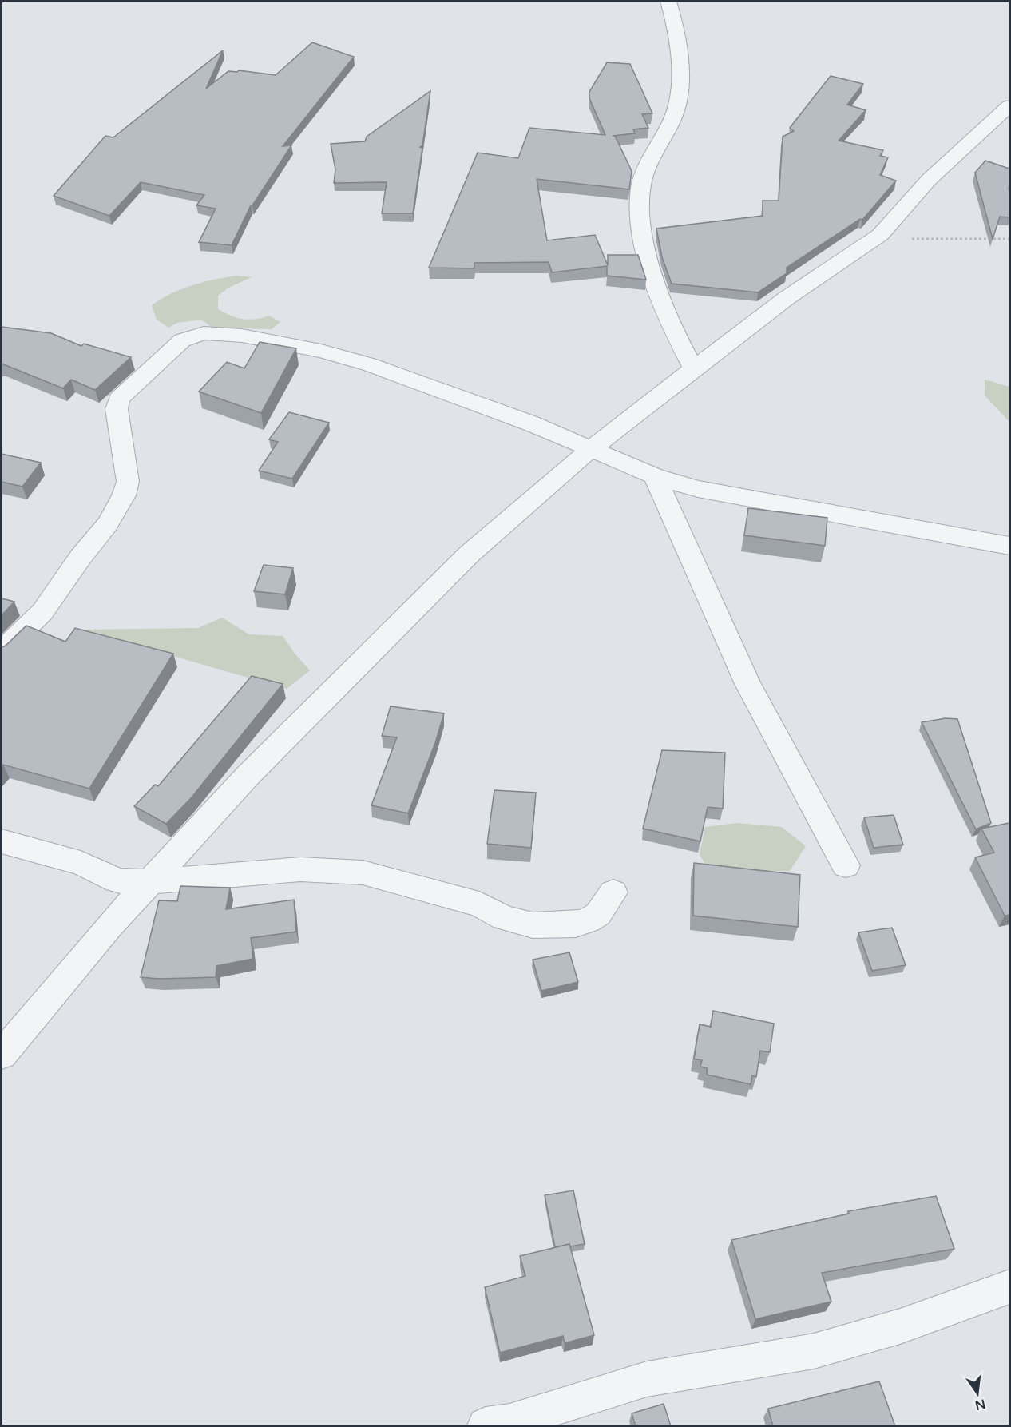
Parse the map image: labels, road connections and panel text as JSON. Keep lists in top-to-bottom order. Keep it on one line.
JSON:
{"north":"bottom"}
